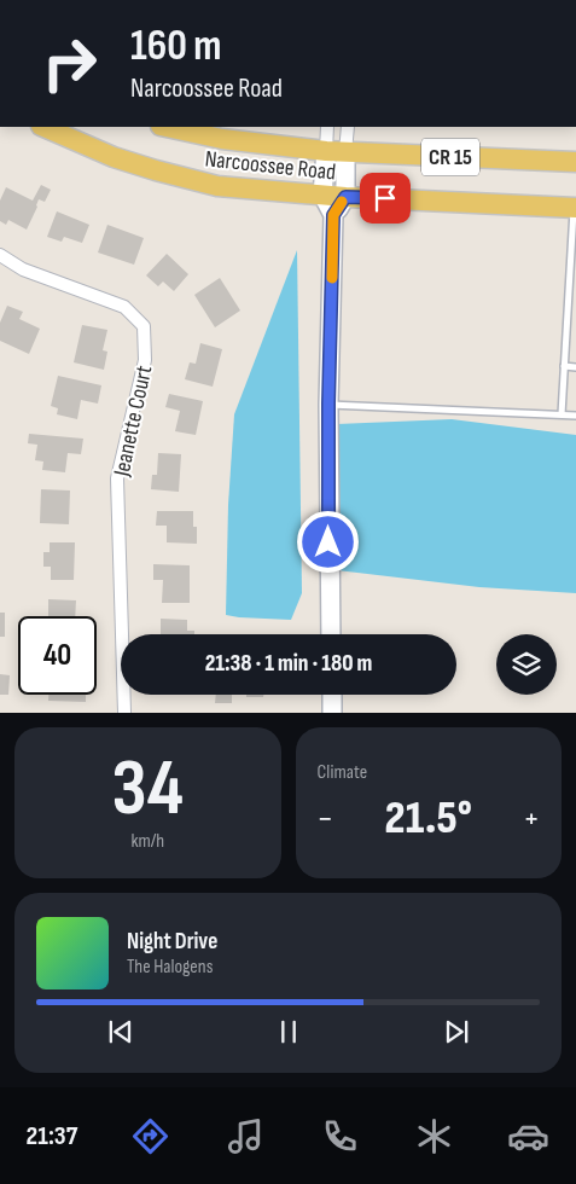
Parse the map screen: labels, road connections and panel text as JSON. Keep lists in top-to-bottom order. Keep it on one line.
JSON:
{"streets":{"main road":["CR 15","Narcoossee Road"],"street":["Jeanette Court"]},"page":{"turn":["160 m","Narcoossee Road"],"limit":"40","trip":"21:38 · 1 min · 180 m","tile":[["34","km/h"],"Climate"],"heat":["−","21.5°","+"],"song":["Night Drive","The Halogens"],"tabs":"21:37"}}
